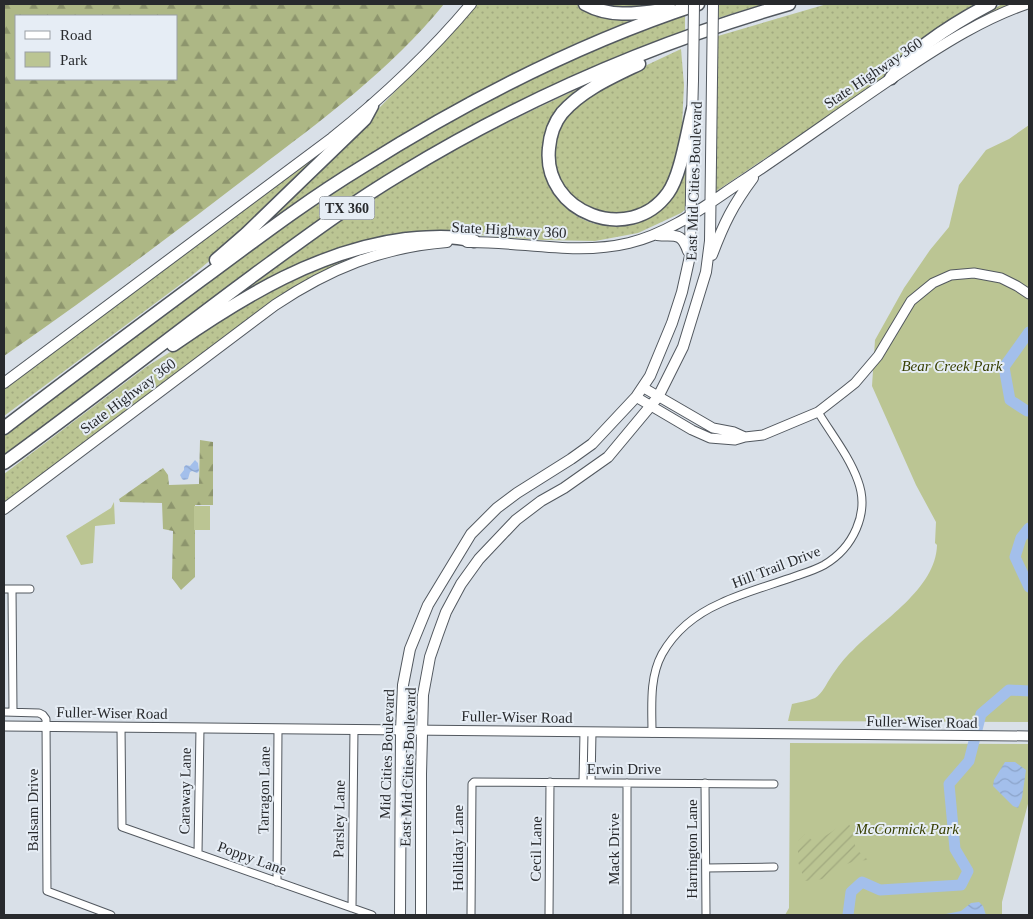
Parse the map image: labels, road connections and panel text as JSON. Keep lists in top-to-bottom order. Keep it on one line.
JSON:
{"streets":{"highway":["TX 360"],"main road":["State Highway 360","East Mid Cities Boulevard","Mid Cities Boulevard"],"street":["Hill Trail Drive","Fuller-Wiser Road","Erwin Drive","Tarragon Lane","Caraway Lane","Balsam Drive","Parsley Lane","Holliday Lane","Cecil Lane","Mack Drive","Harrington Lane","Poppy Lane"]},"crossings":[["State Highway 360","East Mid Cities Boulevard"],["East Mid Cities Boulevard","TX 360"],["East Mid Cities Boulevard","Fuller-Wiser Road"],["East Mid Cities Boulevard","Mid Cities Boulevard"],["Hill Trail Drive","Fuller-Wiser Road"],["Fuller-Wiser Road","Mid Cities Boulevard"],["Fuller-Wiser Road","Tarragon Lane"],["Fuller-Wiser Road","Caraway Lane"],["Fuller-Wiser Road","Balsam Drive"],["Fuller-Wiser Road","Parsley Lane"],["Fuller-Wiser Road","Poppy Lane"],["Erwin Drive","Holliday Lane"],["Erwin Drive","Cecil Lane"],["Erwin Drive","Mack Drive"],["Erwin Drive","Harrington Lane"],["Tarragon Lane","Poppy Lane"],["Caraway Lane","Poppy Lane"],["Parsley Lane","Poppy Lane"]],"parks":["Bear Creek Park","McCormick Park"],"legend":["Road","Park"]}
